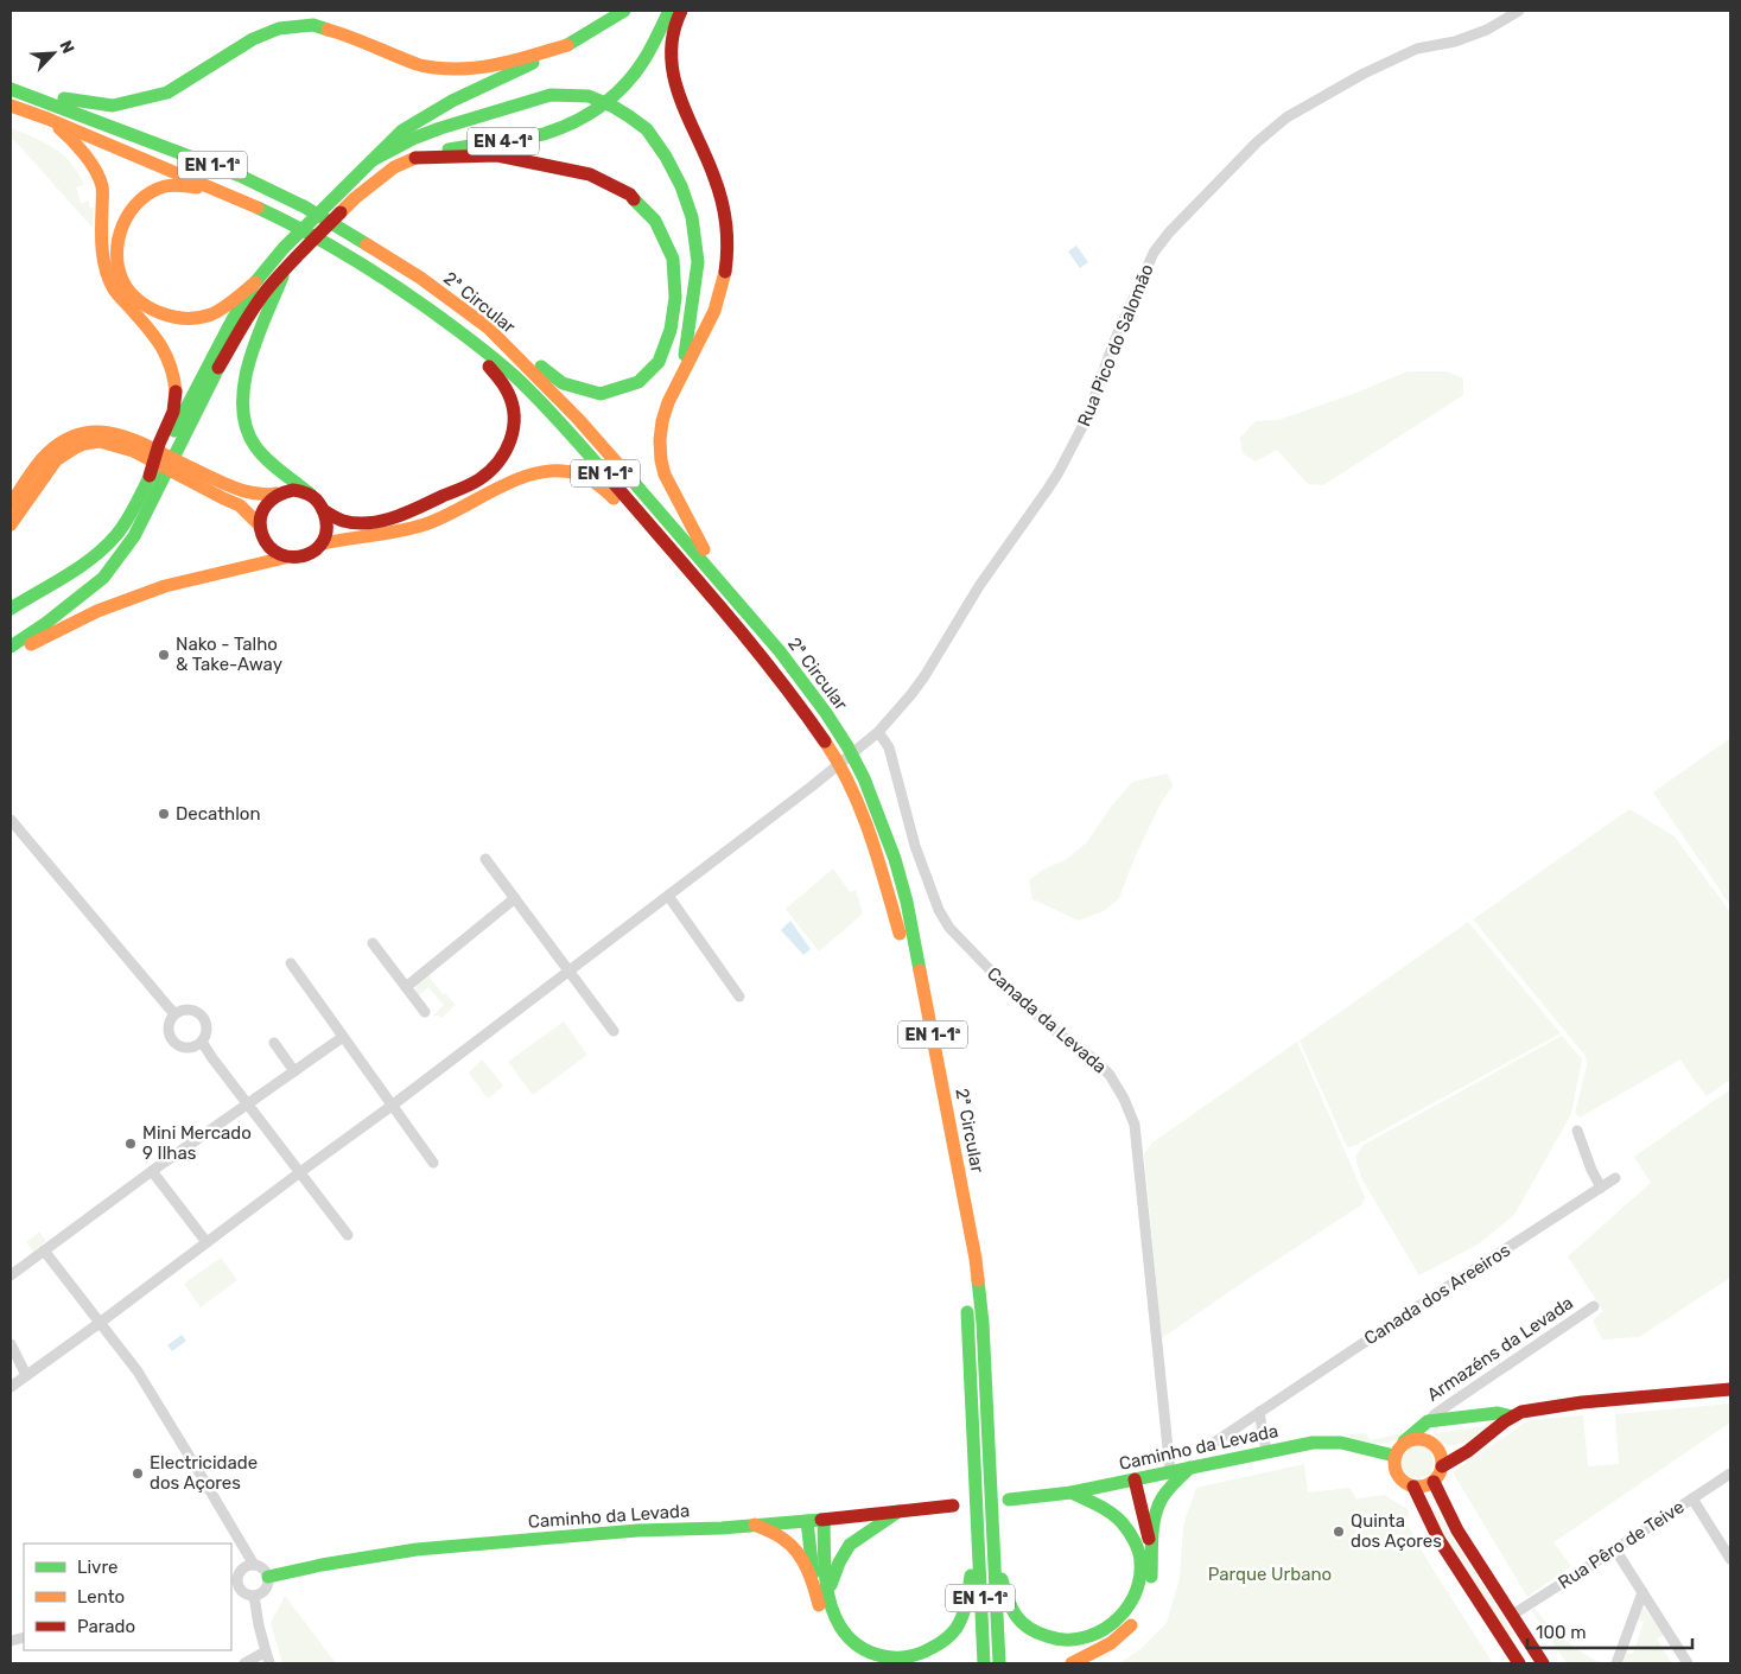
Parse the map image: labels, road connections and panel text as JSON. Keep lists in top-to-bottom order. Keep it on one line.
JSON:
{"streets":{"main road":["EN 4-1ª","EN 1-1ª","2ª Circular","Armazéns da Levada","Caminho da Levada"],"street":["Rua Pico do Salomão","Canada da Levada","Canada dos Areeiros","Rua Pêro de Teive"]},"crossings":[["Rua Pico do Salomão","Canada da Levada"],["Canada da Levada","Caminho da Levada"],["Armazéns da Levada","Caminho da Levada"]],"parks":["Parque Urbano"],"places":["Nako - Talho & Take-Away","Decathlon","Mini Mercado 9 Ilhas","Electricidade dos Açores","Quinta dos Açores"],"legend":["Livre","Lento","Parado"],"scale_bar":"100 m","north":"top right"}
